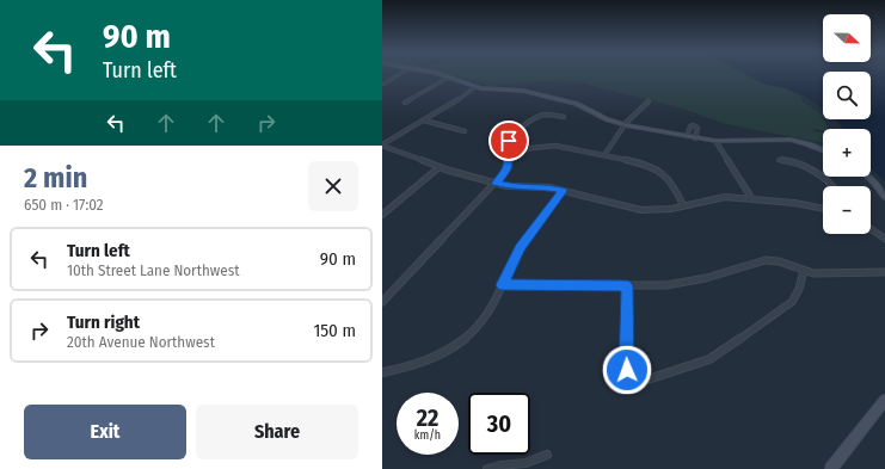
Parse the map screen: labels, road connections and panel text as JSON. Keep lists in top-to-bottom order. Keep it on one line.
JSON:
{"north":"right","page":{"turn":["90 m","Turn left"],"map_buttons":["+","−"],"heading":["2 min","650 m · 17:02"],"list":[{"name":"Turn left","note":"10th Street Lane Northwest","value":"90 m"},{"name":"Turn right","note":"20th Avenue Northwest","value":"150 m"}],"speed":"22 km/h","limit":"30","buttons":["Exit","Share"]}}
